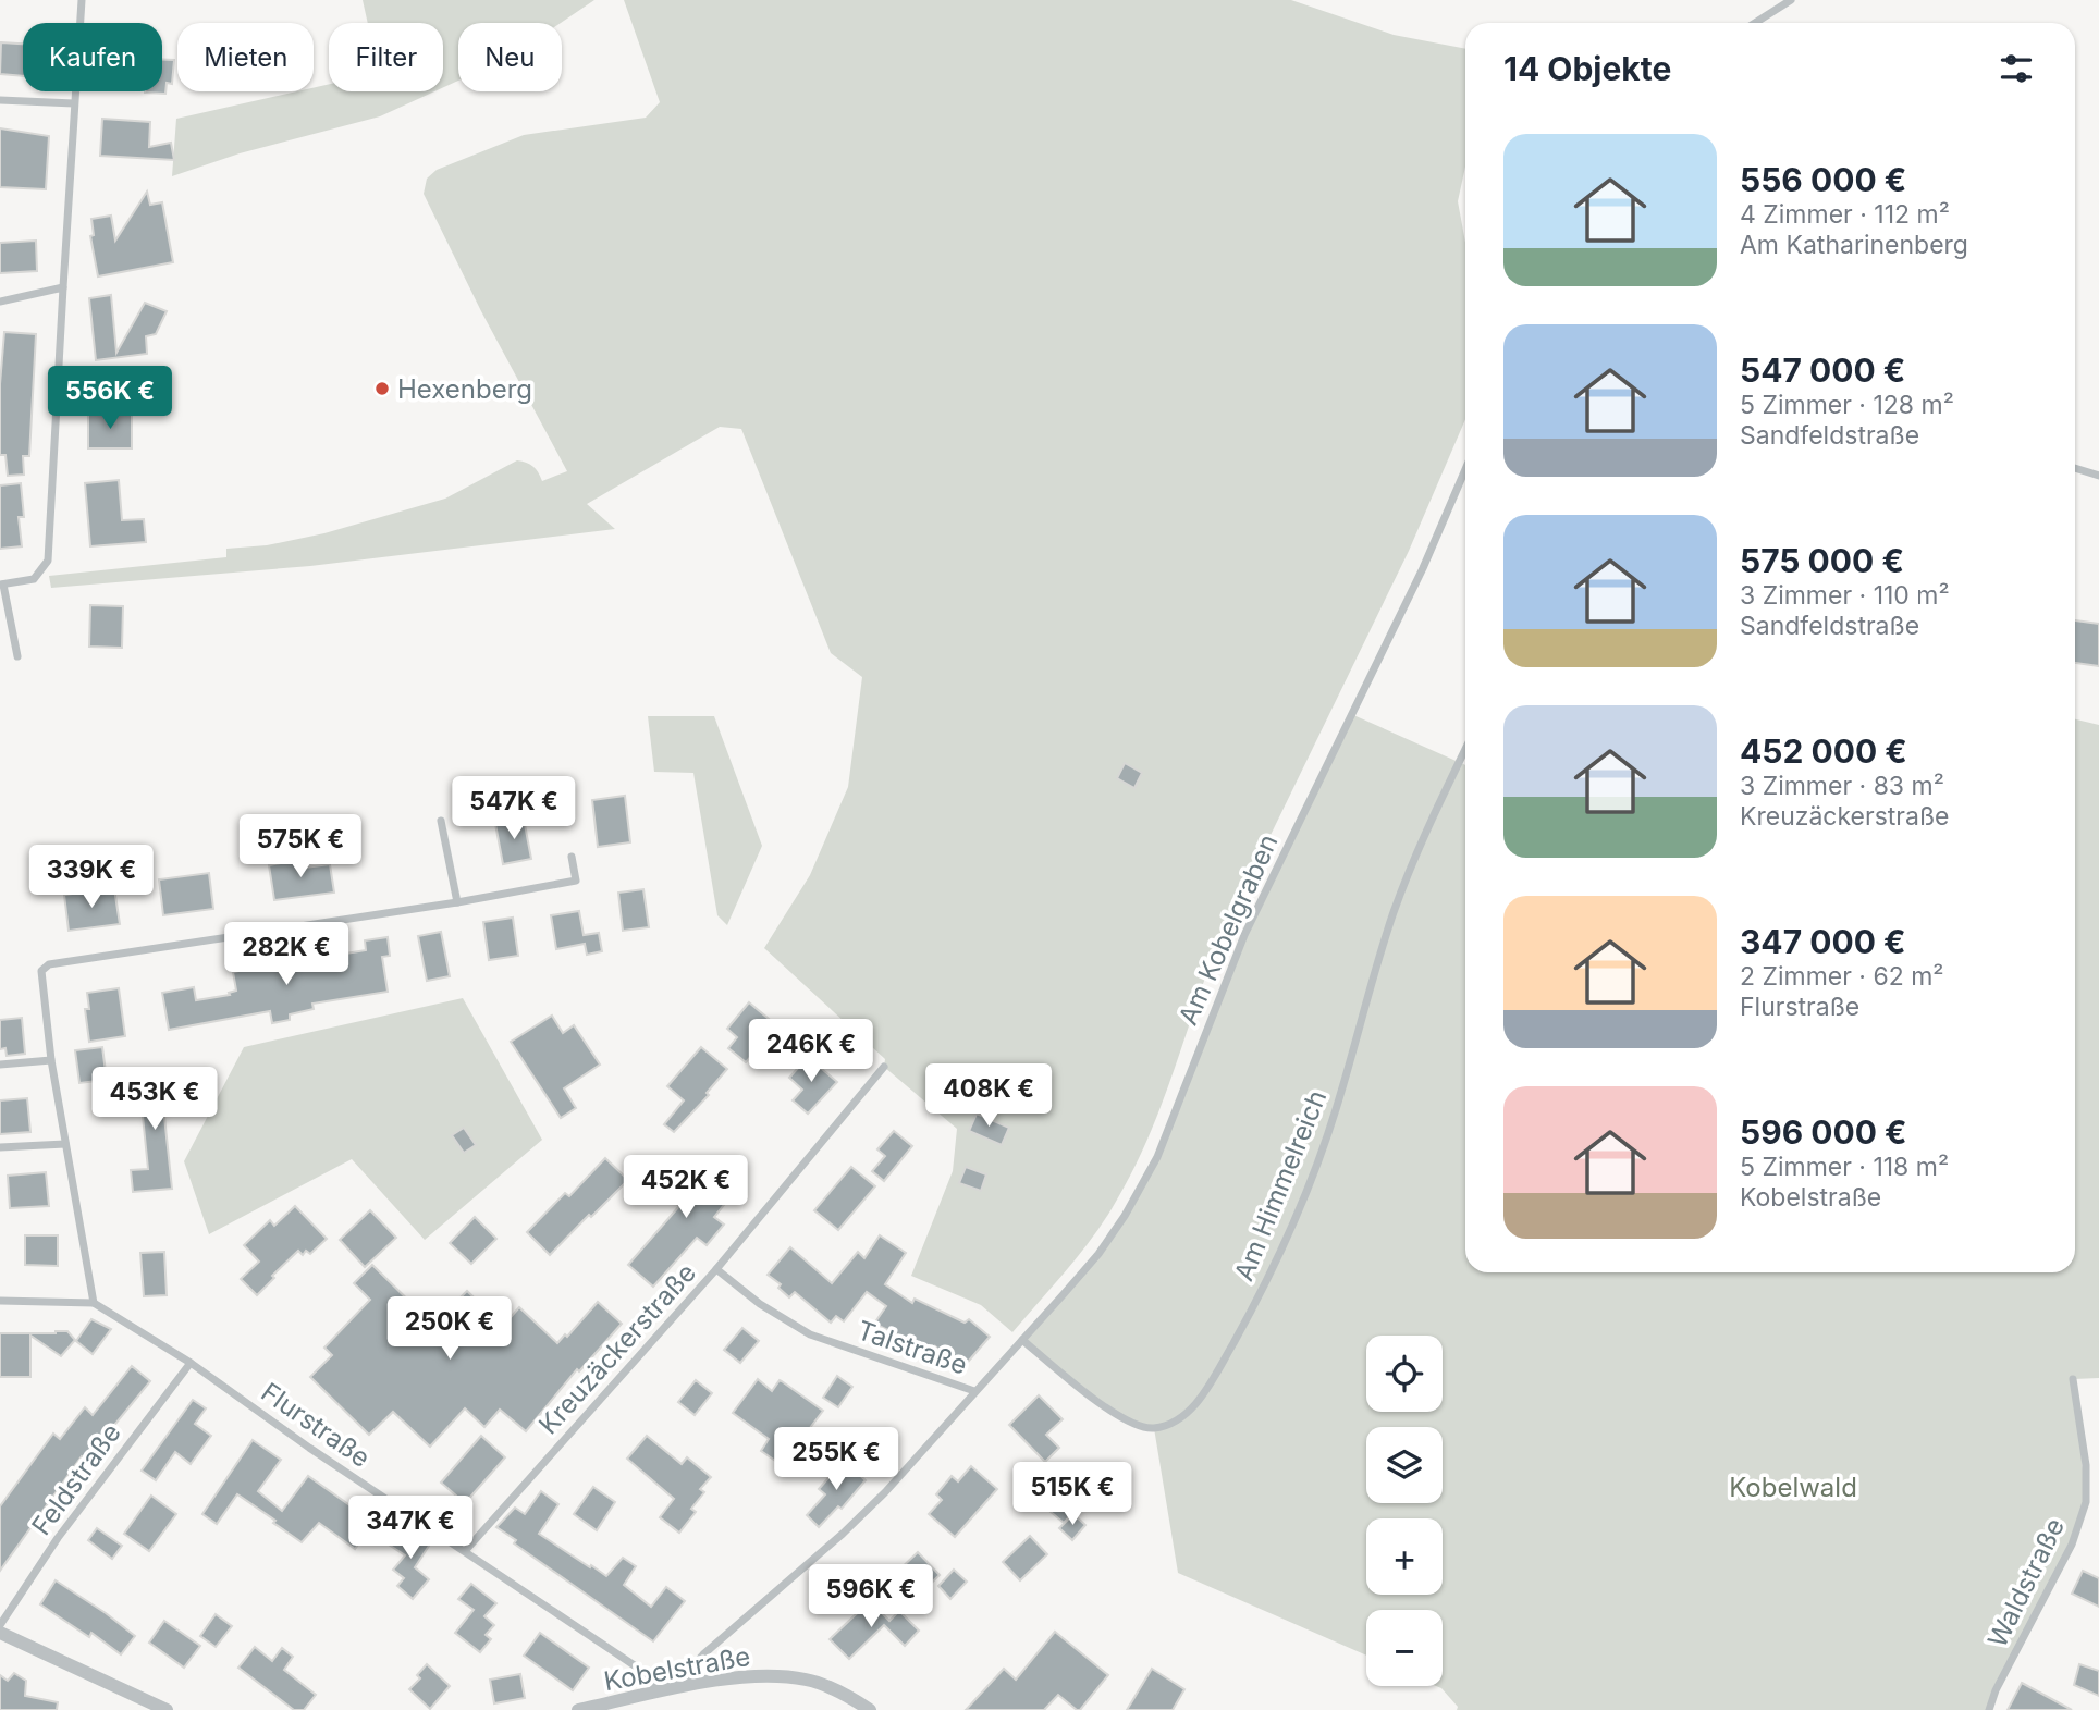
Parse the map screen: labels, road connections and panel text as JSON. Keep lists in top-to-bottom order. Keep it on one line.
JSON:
{"streets":{"street":["Am Kobelgraben","Am Himmelreich","Talstraße","Kreuzäckerstraße","Flurstraße","Feldstraße","Waldstraße","Kobelstraße"]},"crossings":[["Am Kobelgraben","Am Himmelreich"],["Am Kobelgraben","Talstraße"],["Talstraße","Kreuzäckerstraße"],["Talstraße","Kobelstraße"],["Kreuzäckerstraße","Flurstraße"],["Flurstraße","Feldstraße"],["Flurstraße","Kobelstraße"]],"parks":["Kobelwald"],"places":["Hexenberg"],"page":{"chip":["Kaufen","Mieten","Filter","Neu"],"heading":"14 Objekte","list":[{"name":"556 000 €","note":"4 Zimmer · 112 m² · Am Katharinenberg"},{"name":"547 000 €","note":"5 Zimmer · 128 m² · Sandfeldstraße"},{"name":"575 000 €","note":"3 Zimmer · 110 m² · Sandfeldstraße"},{"name":"452 000 €","note":"3 Zimmer · 83 m² · Kreuzäckerstraße"},{"name":"347 000 €","note":"2 Zimmer · 62 m² · Flurstraße"},{"name":"596 000 €","note":"5 Zimmer · 118 m² · Kobelstraße"}],"price":["556K €","547K €","575K €","339K €","282K €","246K €","408K €","453K €","452K €","250K €","255K €","515K €","347K €","596K €"],"map_buttons":["+","−"]}}
